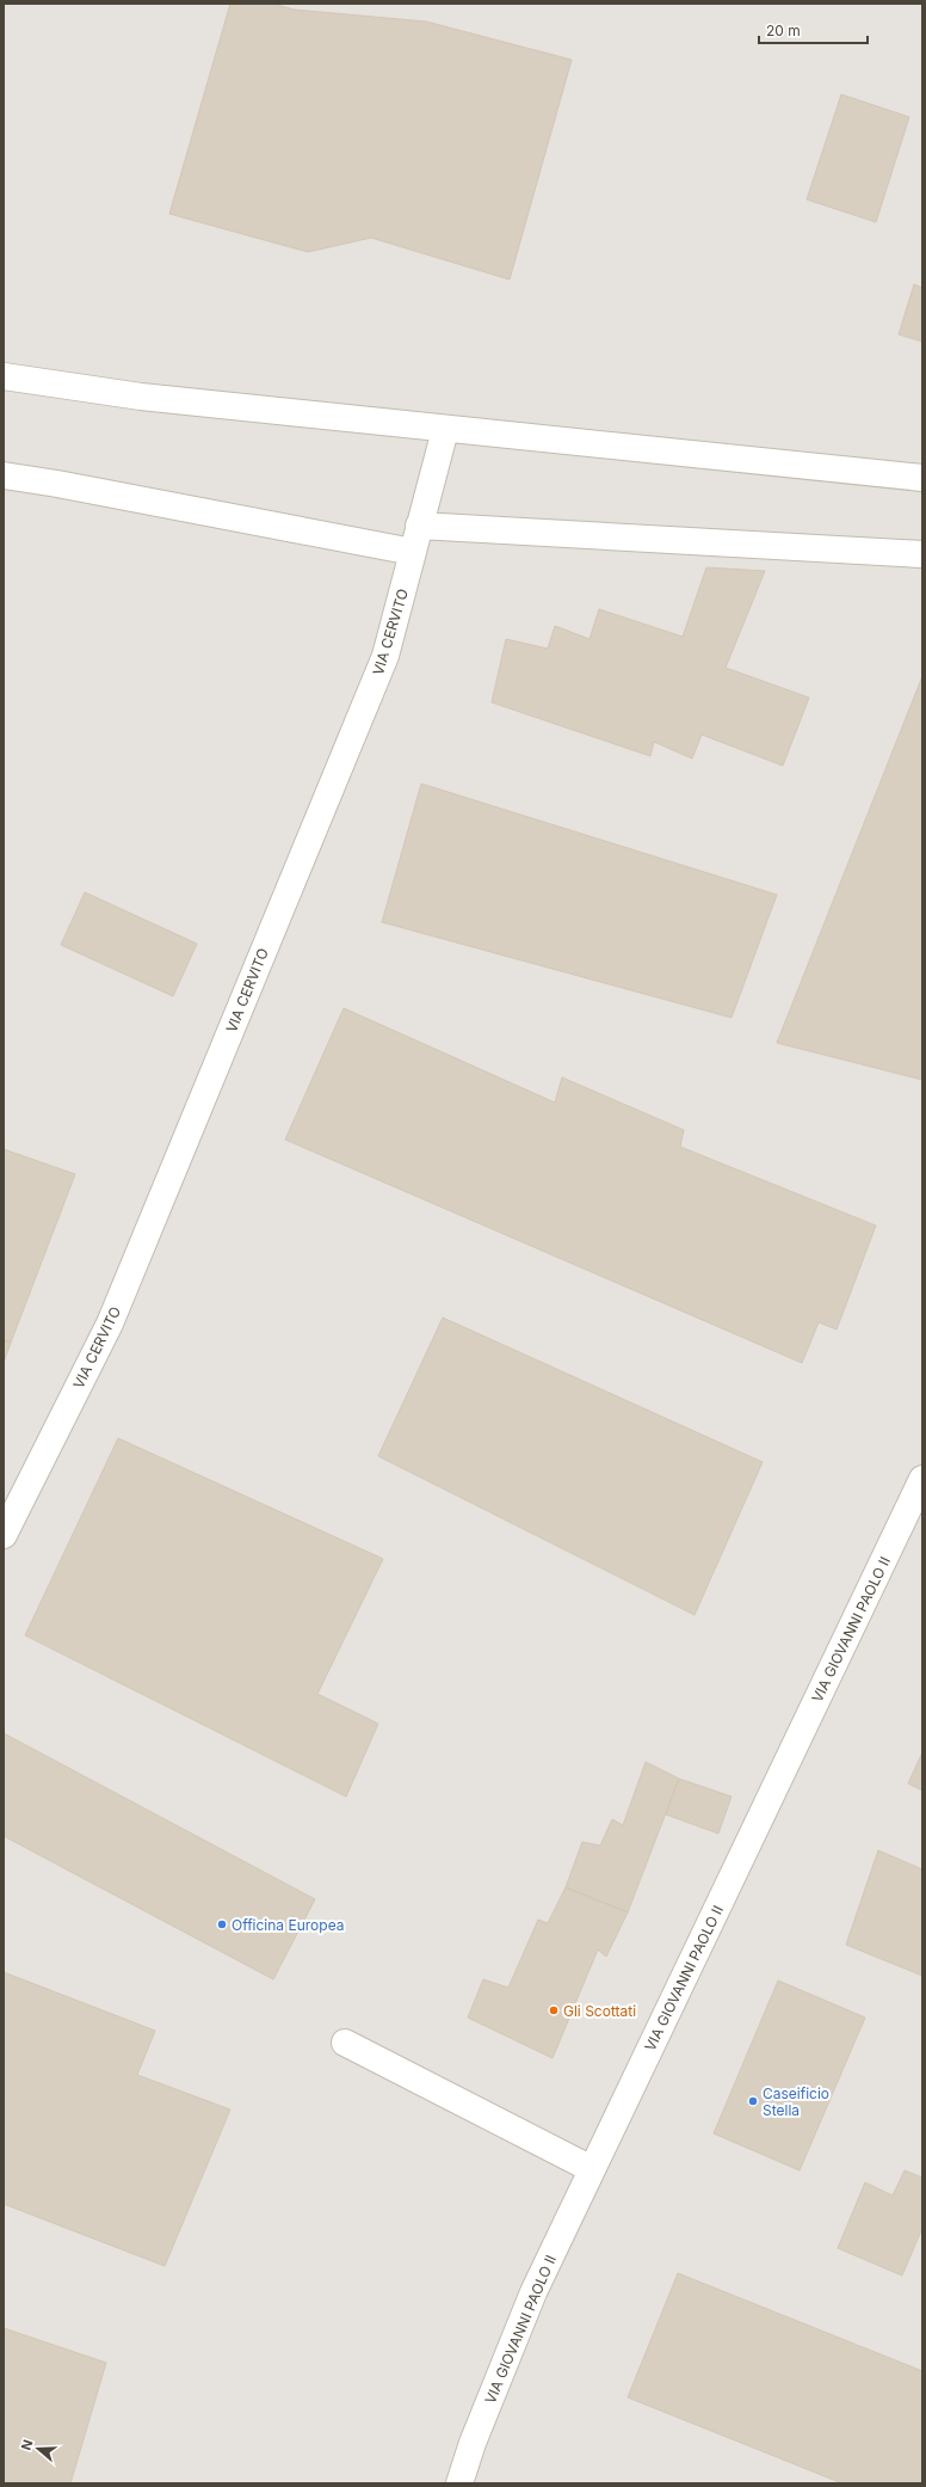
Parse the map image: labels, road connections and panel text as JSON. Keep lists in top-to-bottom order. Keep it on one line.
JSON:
{"streets":{"street":["VIA CERVITO","VIA GIOVANNI PAOLO II"]},"places":["Officina Europea","Gli Scottati","Caseificio Stella"],"scale_bar":"20 m","north":"left"}
